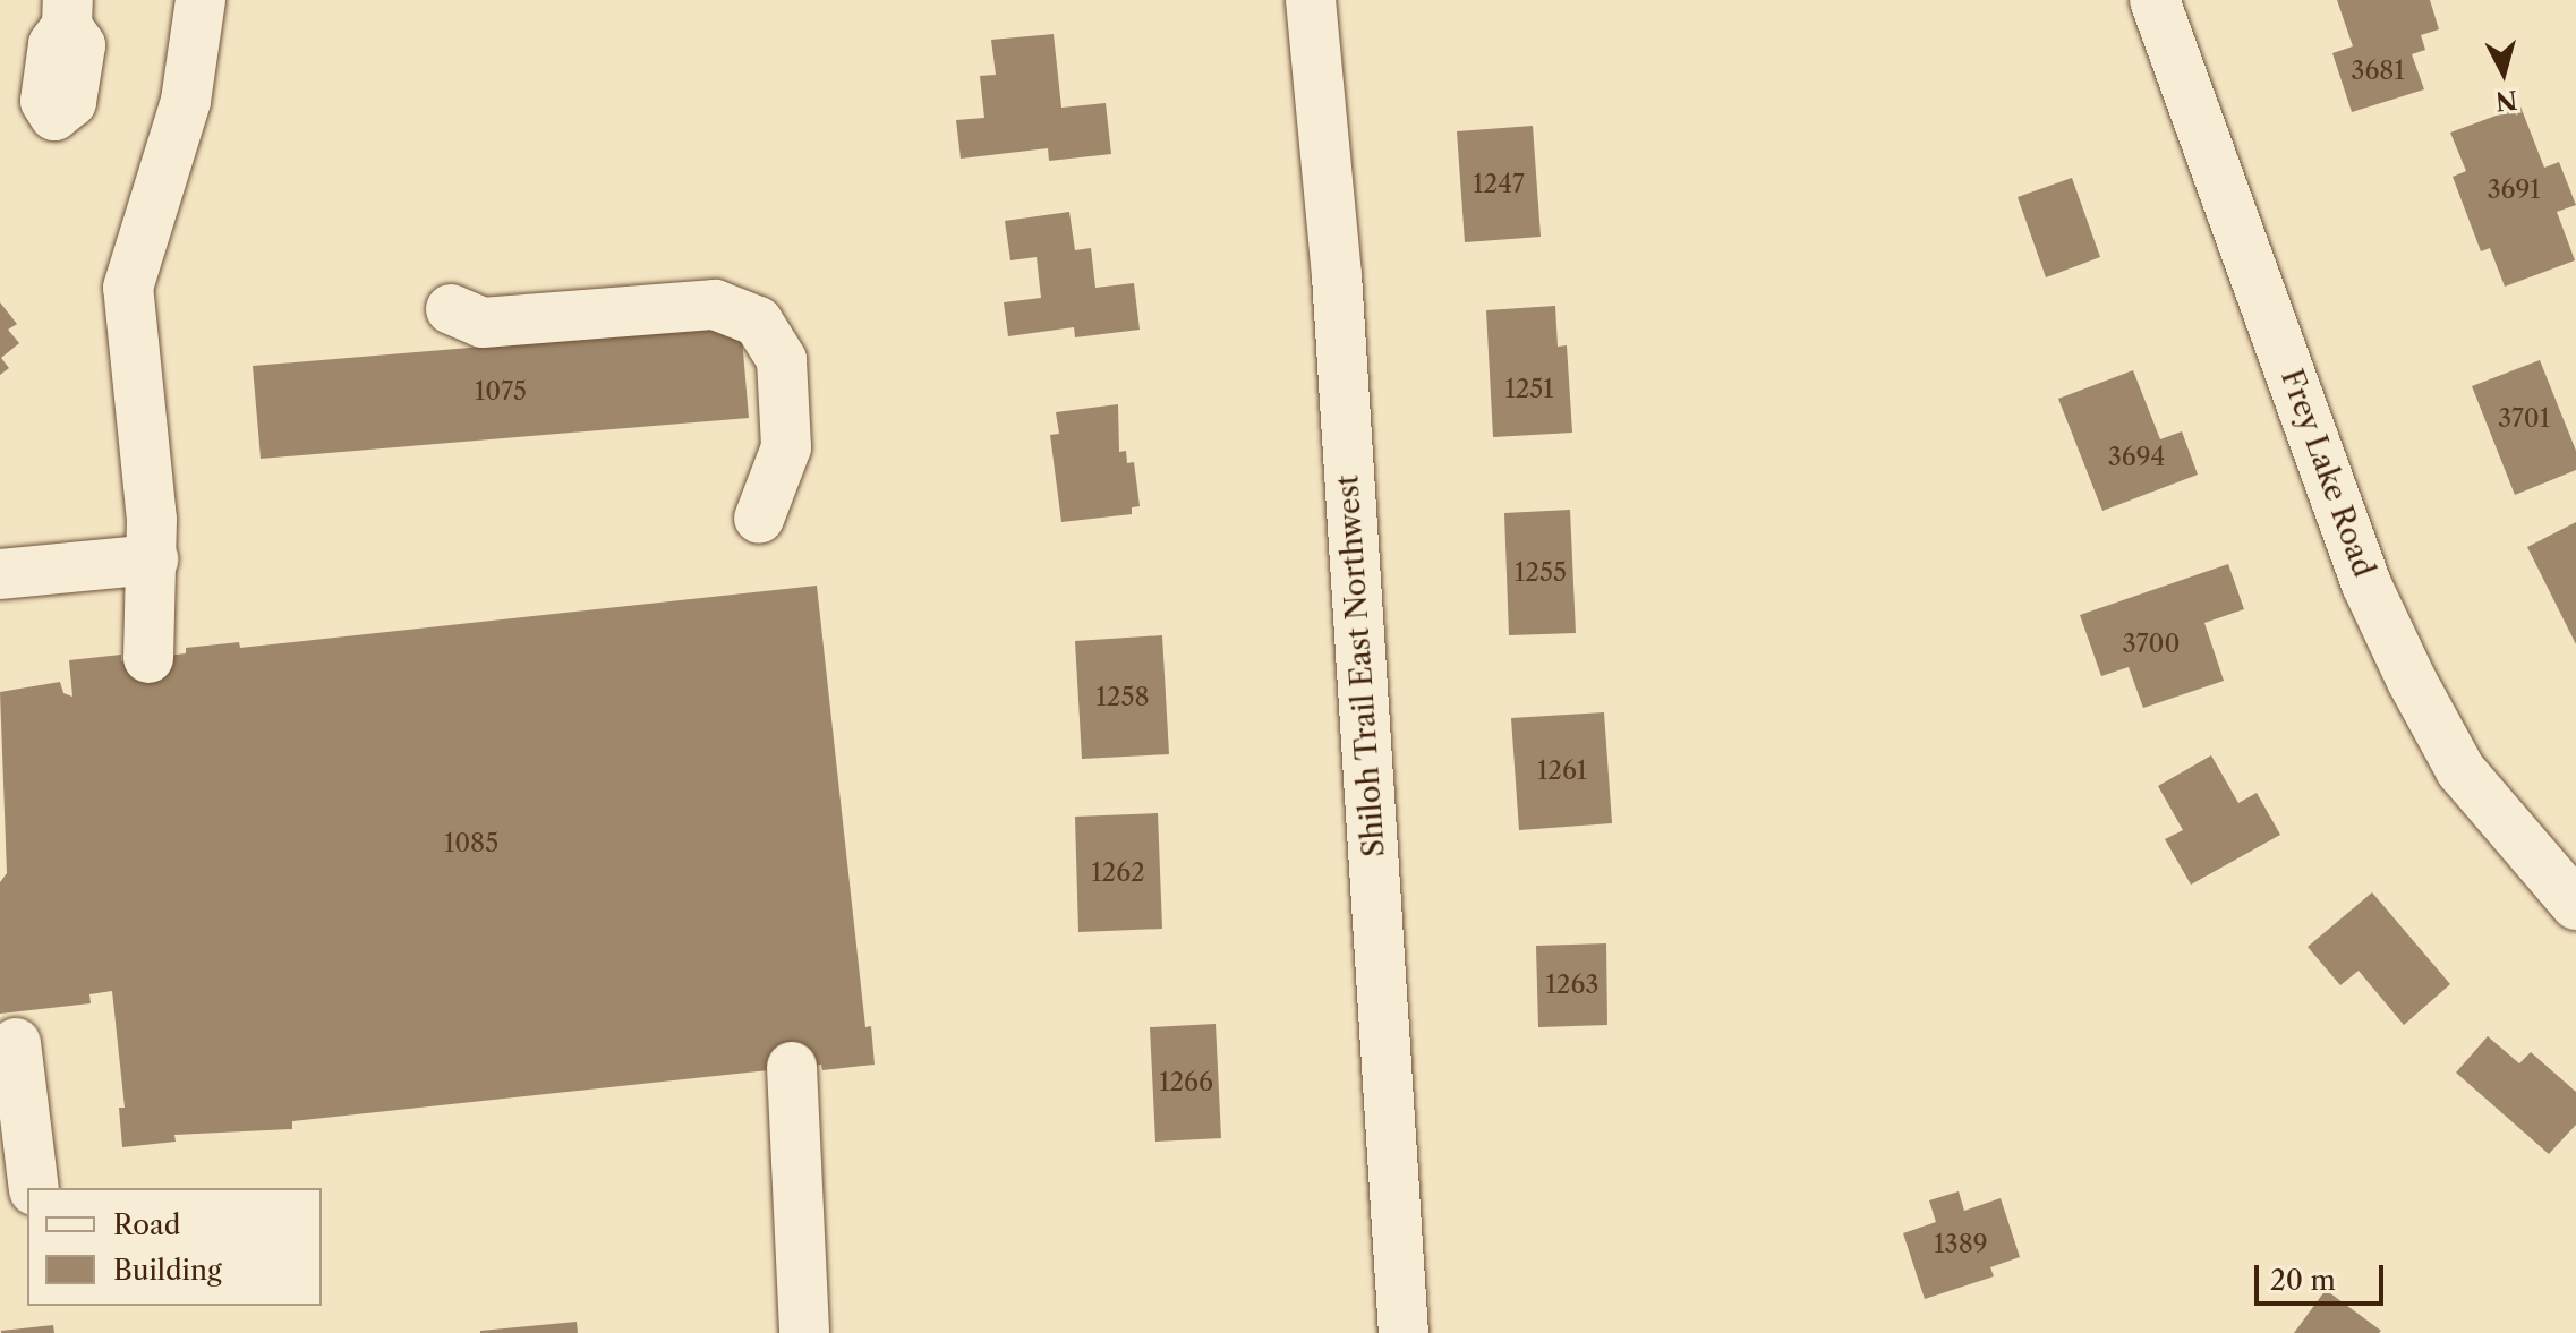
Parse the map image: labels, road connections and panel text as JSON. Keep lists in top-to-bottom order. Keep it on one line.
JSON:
{"streets":{"street":["Frey Lake Road","Shiloh Trail East Northwest"]},"house_numbers":["3681","1247","3691","1251","1075","3701","3694","1255","3700","1258","1261","1085","1262","1263","1266","1389"],"legend":["Road","Building"],"scale_bar":"20 m","north":"bottom"}
